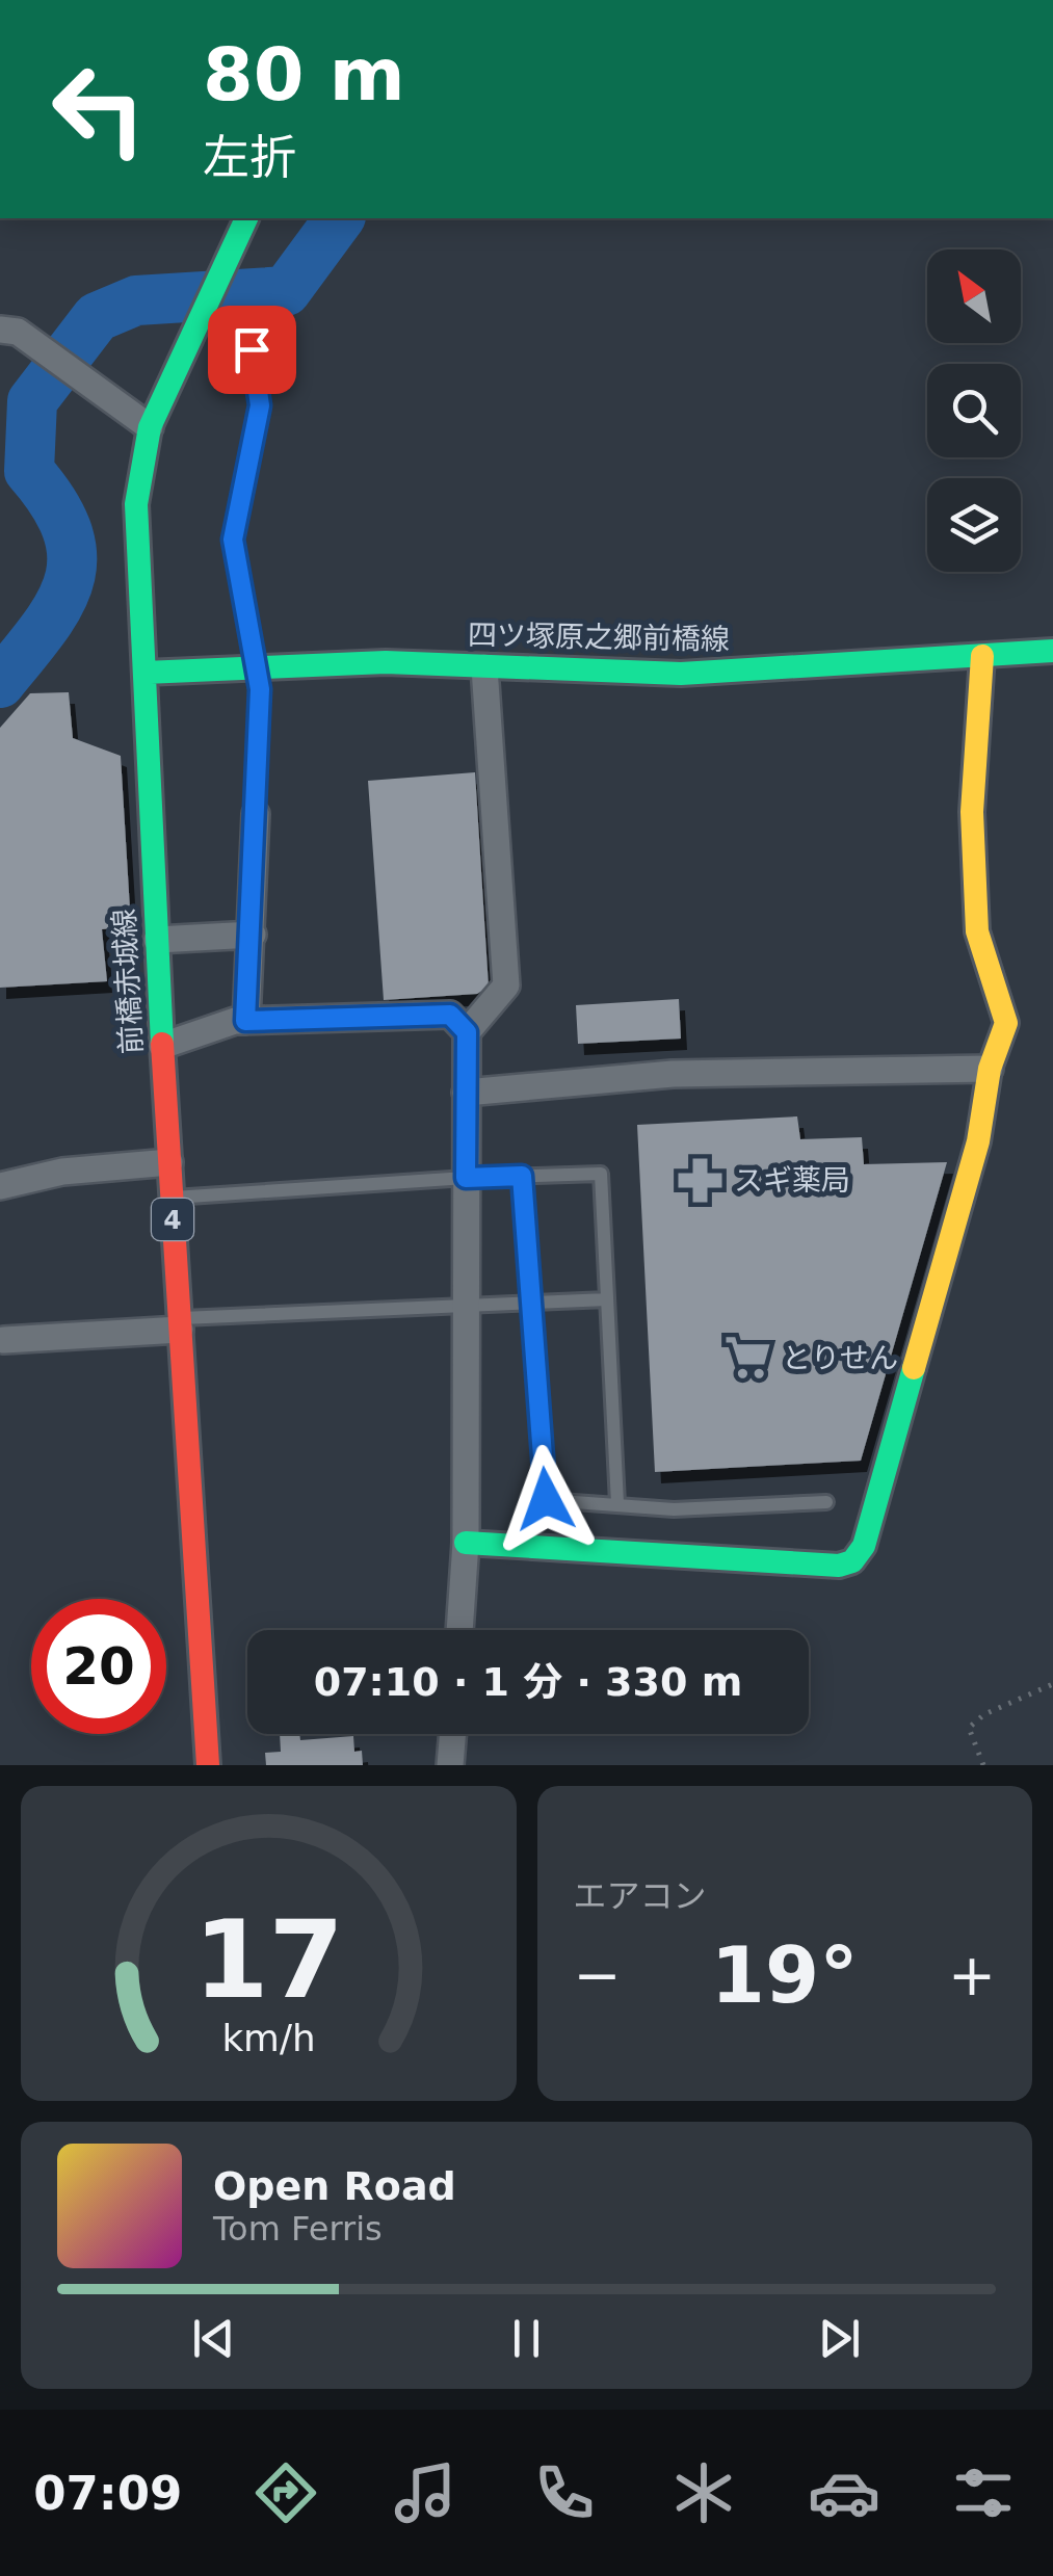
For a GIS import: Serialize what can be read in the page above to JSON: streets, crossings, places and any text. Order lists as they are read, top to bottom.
{
  "streets": {
    "main road": ["四ツ塚原之郷前橋線", "前橋赤城線", "4"]
  },
  "crossings": [
    ["四ツ塚原之郷前橋線", "前橋赤城線"]
  ],
  "places": {
    "pharmacy": ["スギ薬局"],
    "supermarket": ["とりせん"]
  },
  "north": "top left",
  "page": {
    "turn": ["80 m", "左折"],
    "limit": "20",
    "trip": "07:10 · 1 分 · 330 m",
    "tile": "エアコン",
    "heat": ["−", "19°", "+"],
    "song": ["Open Road", "Tom Ferris"],
    "tabs": "07:09",
    "gauge": ["17", "km/h"]
  }
}
